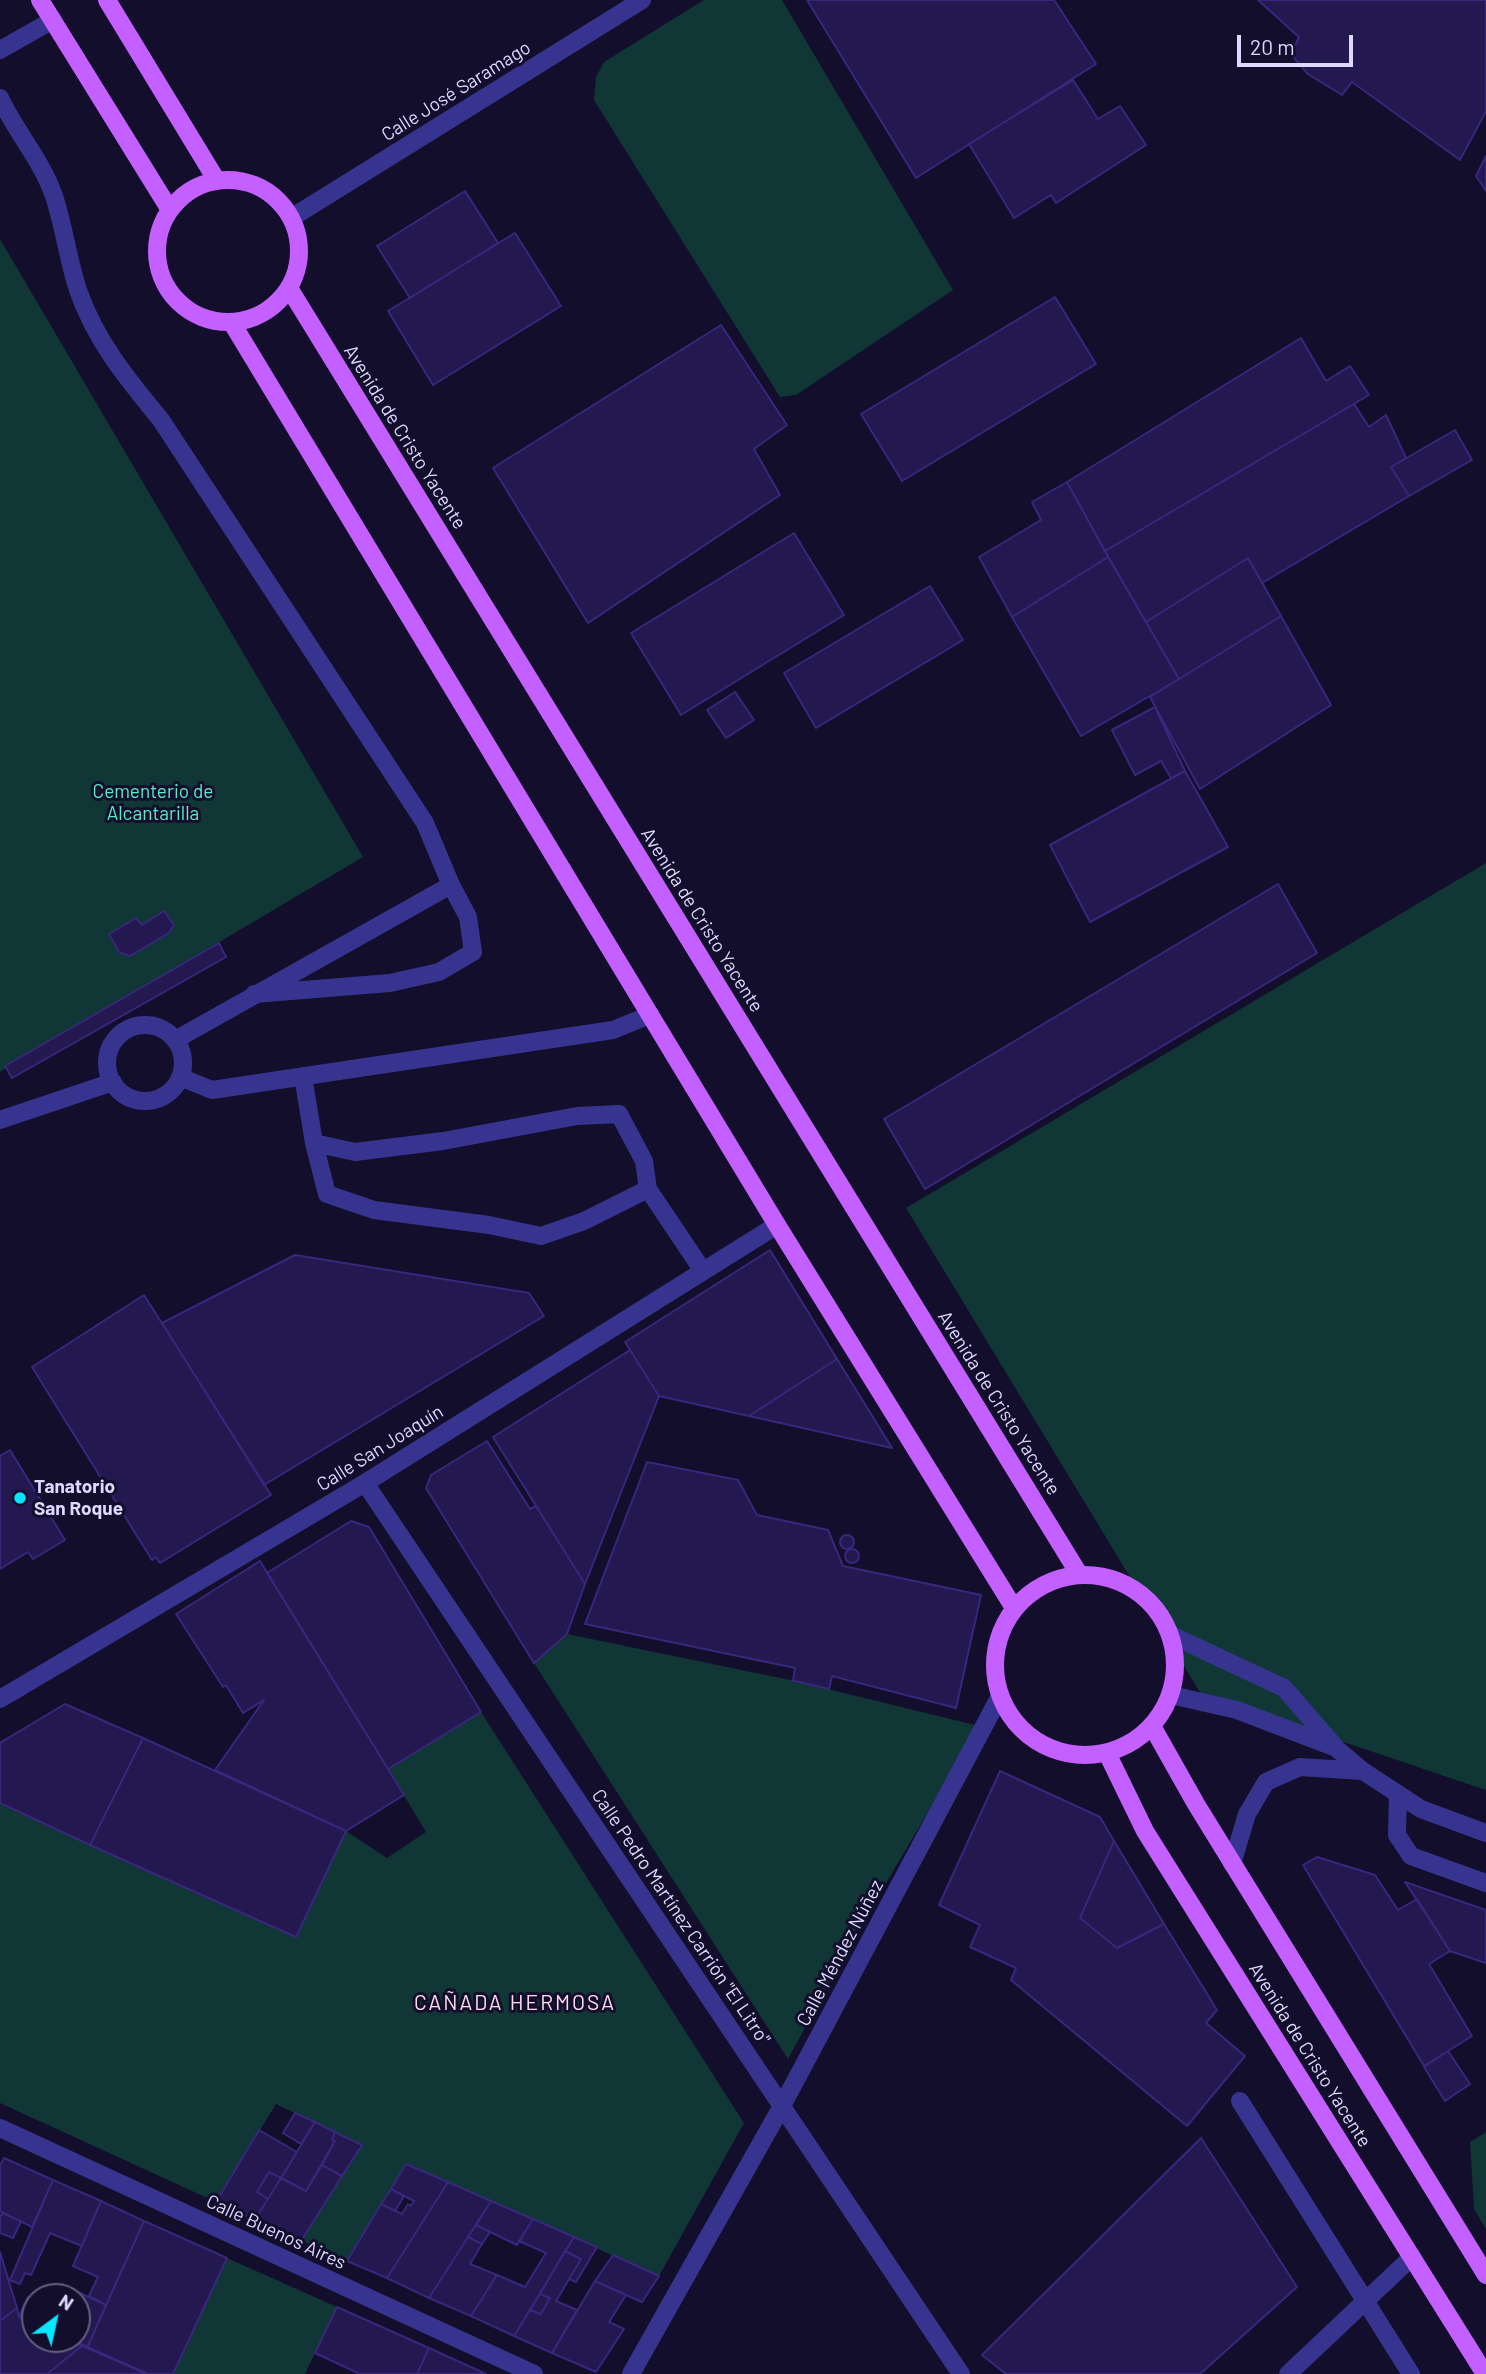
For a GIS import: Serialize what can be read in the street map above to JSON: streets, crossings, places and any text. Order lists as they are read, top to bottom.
{
  "streets": {
    "main road": ["Avenida de Cristo Yacente"],
    "street": [
      "Calle José Saramago",
      "Calle San Joaquín",
      "Calle Pedro Martínez Carrión \"El Litro\"",
      "Calle Méndez Núñez",
      "Calle Buenos Aires"
    ]
  },
  "crossings": [
    ["Calle José Saramago", "Avenida de Cristo Yacente"],
    ["Avenida de Cristo Yacente", "Calle Méndez Núñez"],
    ["Calle San Joaquín", "Calle Pedro Martínez Carrión \"El Litro\""],
    ["Calle Pedro Martínez Carrión \"El Litro\"", "Calle Méndez Núñez"]
  ],
  "districts": ["CAÑADA HERMOSA"],
  "parks": ["Cementerio de Alcantarilla"],
  "places": ["Tanatorio San Roque"],
  "scale_bar": "20 m",
  "north": "top right"
}
